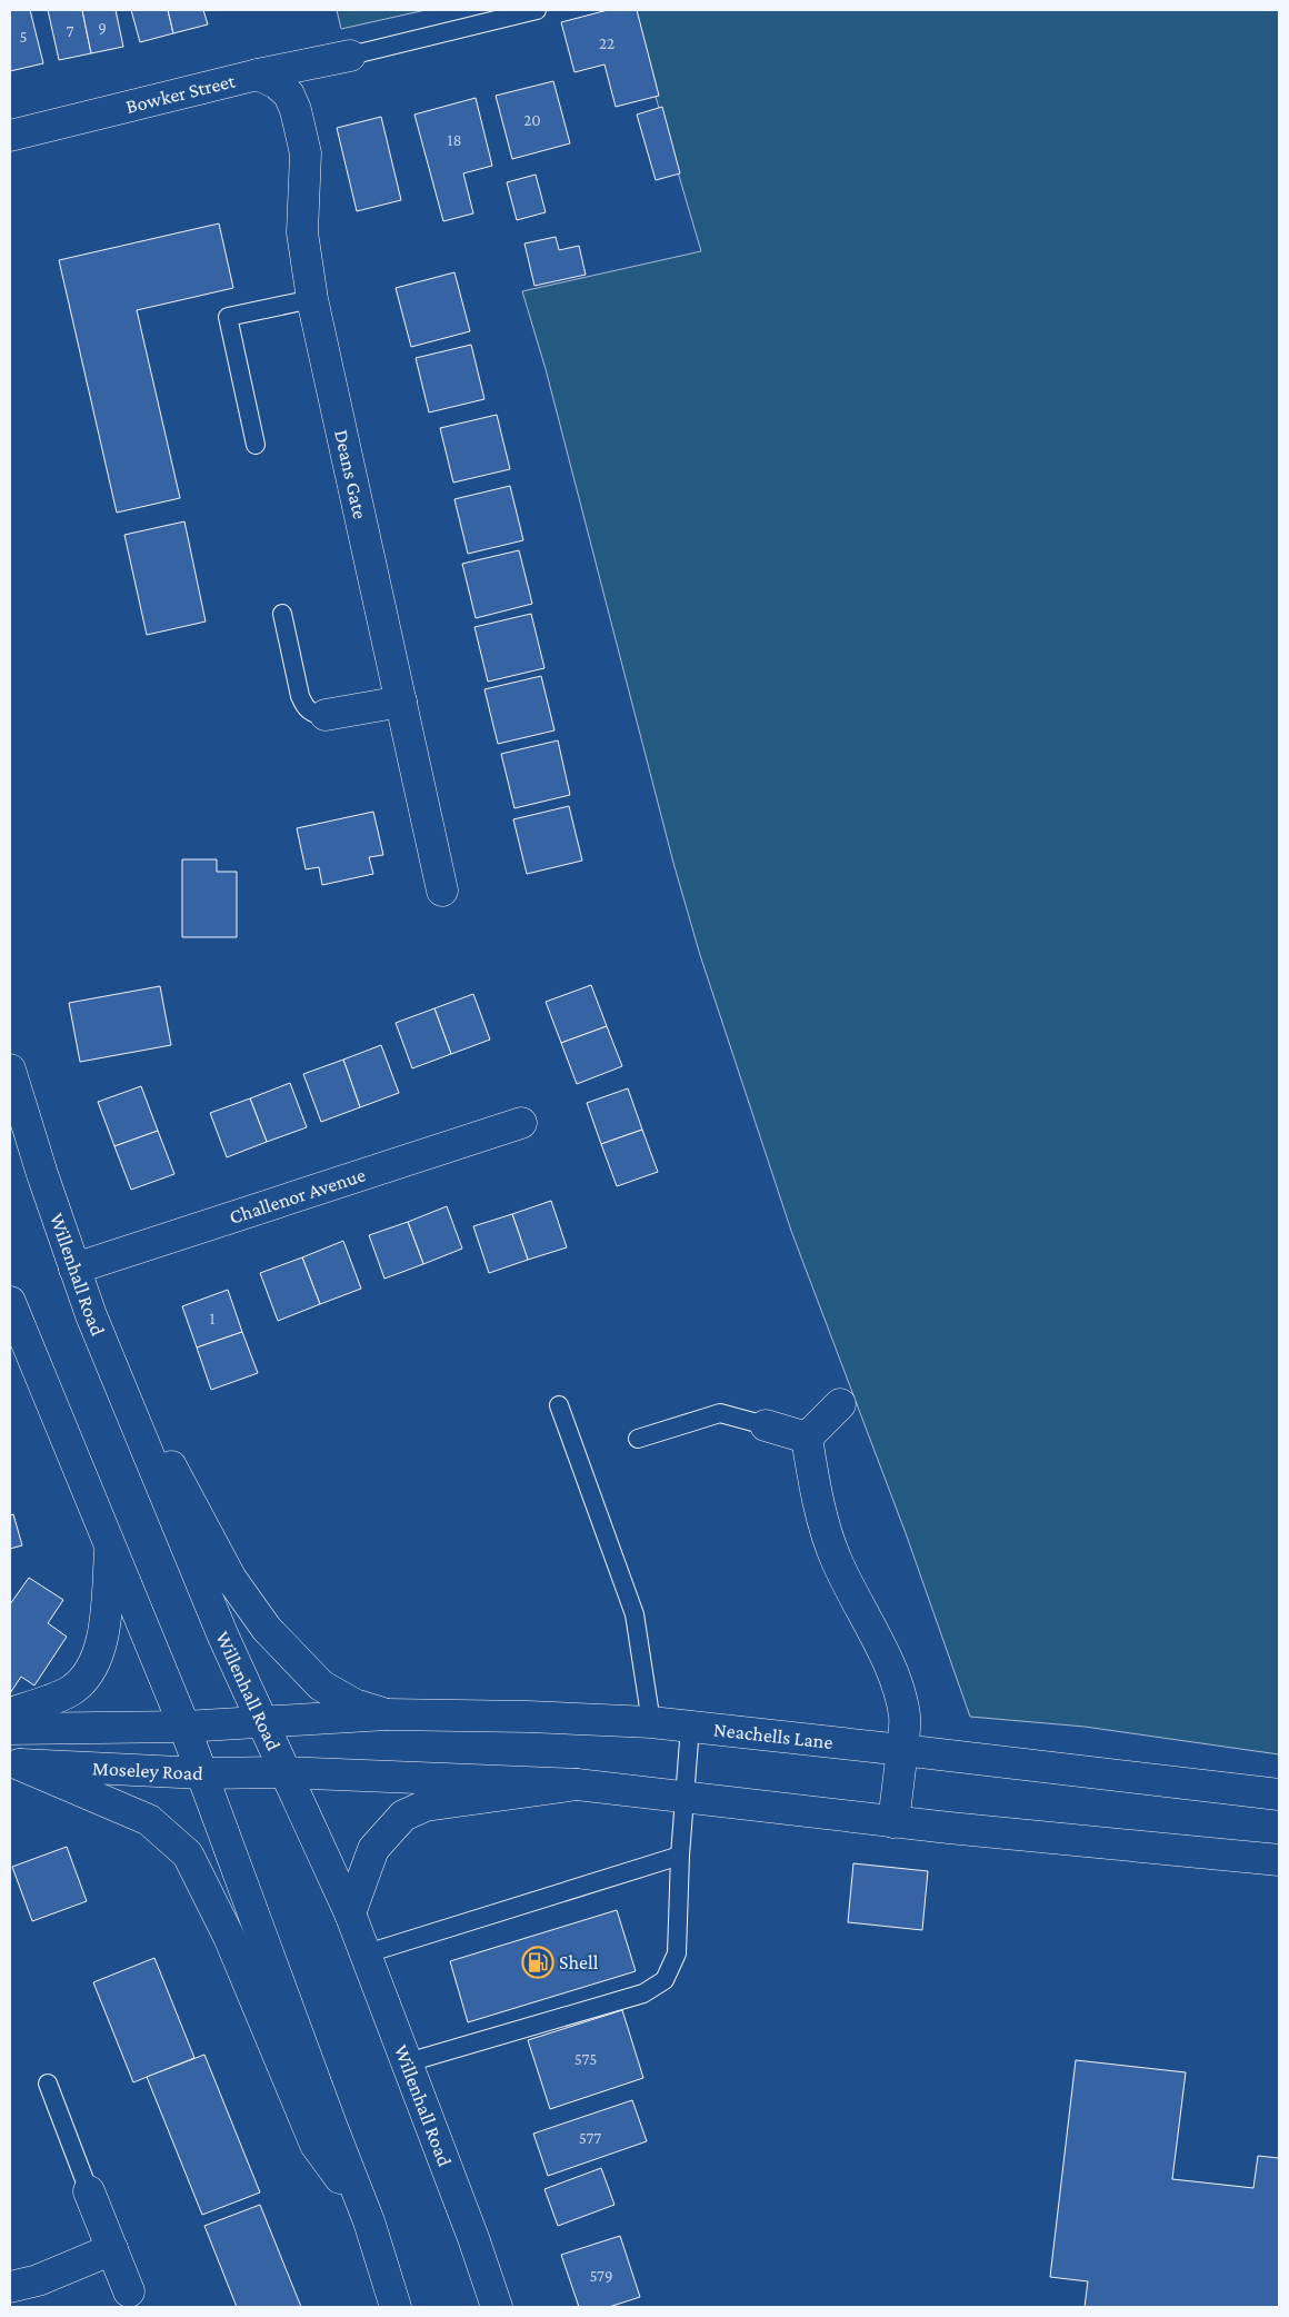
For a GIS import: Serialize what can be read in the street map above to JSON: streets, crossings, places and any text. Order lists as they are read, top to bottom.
{
  "streets": {
    "main road": [
      "Bowker Street",
      "Deans Gate",
      "Challenor Avenue",
      "Willenhall Road",
      "Neachells Lane",
      "Moseley Road"
    ]
  },
  "crossings": [
    ["Bowker Street", "Deans Gate"],
    ["Challenor Avenue", "Willenhall Road"],
    ["Willenhall Road", "Neachells Lane"],
    ["Willenhall Road", "Moseley Road"],
    ["Neachells Lane", "Moseley Road"]
  ],
  "places": {
    "fuel station": ["Shell"]
  },
  "house_numbers": [
    "9",
    "7",
    "5",
    "22",
    "20",
    "18",
    "1",
    "575",
    "577",
    "579"
  ]
}
